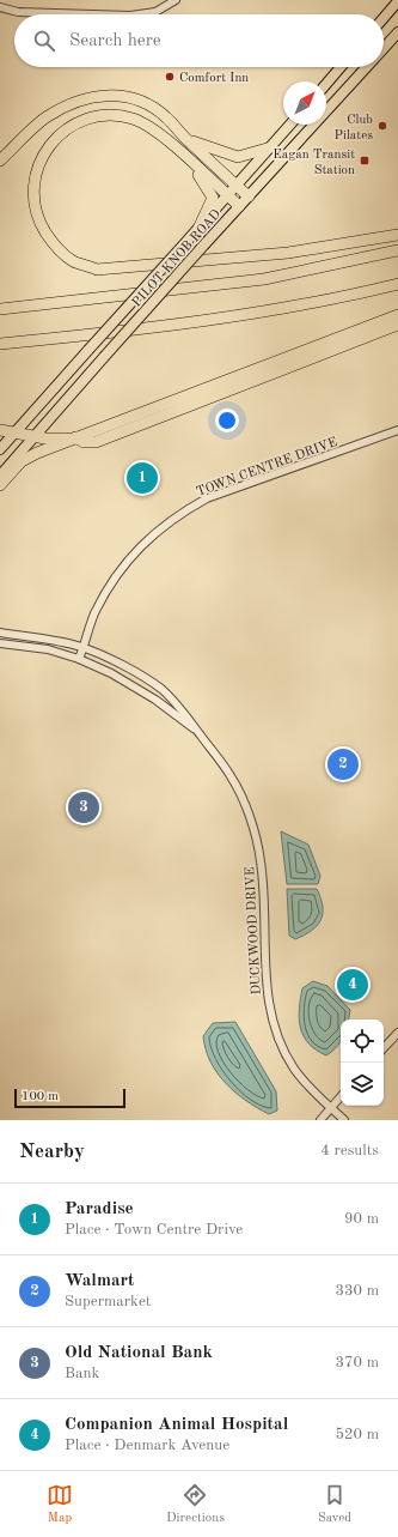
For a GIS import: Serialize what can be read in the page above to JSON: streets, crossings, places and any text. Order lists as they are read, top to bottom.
{
  "streets": {
    "main road": ["PILOT KNOB ROAD"],
    "street": ["TOWN CENTRE DRIVE", "DUCKWOOD DRIVE"]
  },
  "crossings": [
    ["TOWN CENTRE DRIVE", "DUCKWOOD DRIVE"]
  ],
  "places": {
    "other": ["Comfort Inn", "Club Pilates"],
    "transit": ["Eagan Transit Station"]
  },
  "scale_bar": "100 m",
  "north": "top right",
  "page": {
    "search": "Search here",
    "pins": [
      "1",
      "2",
      "3",
      "4"
    ],
    "scale": "100 m",
    "heading": ["Nearby", "4 results"],
    "list": [
      {
        "mark": "1",
        "name": "Paradise",
        "note": "Place · Town Centre Drive",
        "value": "90 m"
      },
      {
        "mark": "2",
        "name": "Walmart",
        "note": "Supermarket",
        "value": "330 m"
      },
      {
        "mark": "3",
        "name": "Old National Bank",
        "note": "Bank",
        "value": "370 m"
      },
      {
        "mark": "4",
        "name": "Companion Animal Hospital",
        "note": "Place · Denmark Avenue",
        "value": "520 m"
      }
    ],
    "nav": ["Map", "Directions", "Saved"]
  }
}
